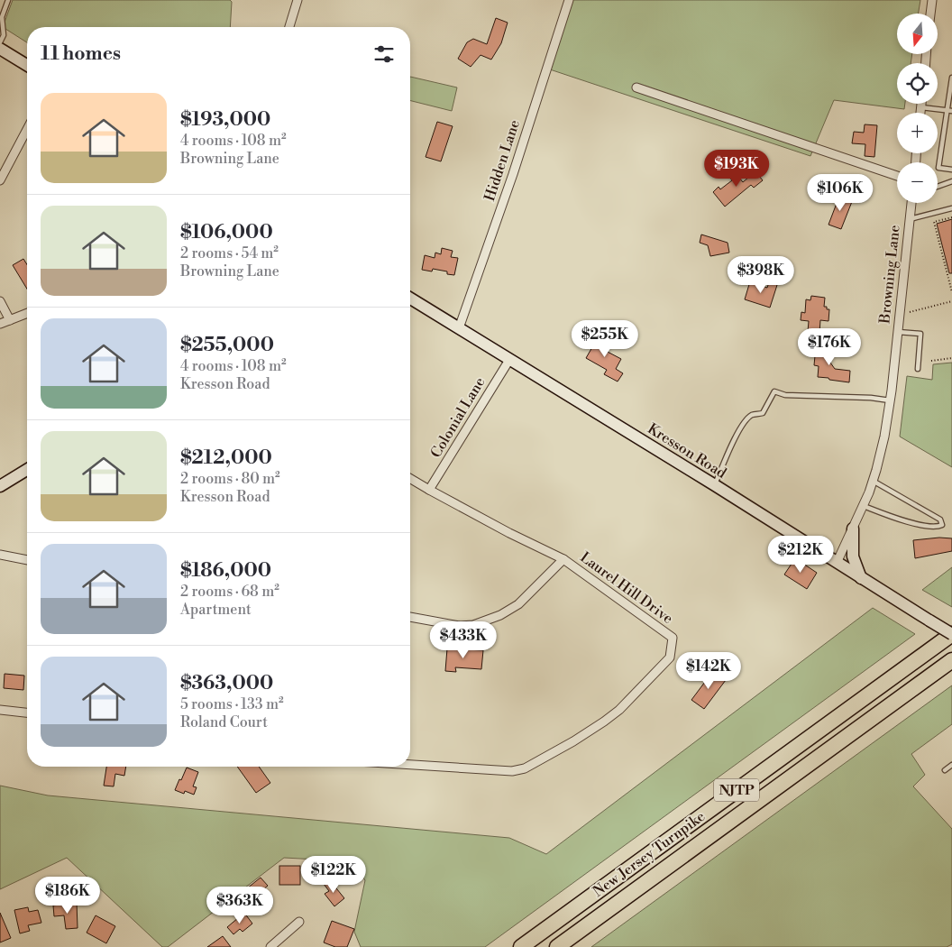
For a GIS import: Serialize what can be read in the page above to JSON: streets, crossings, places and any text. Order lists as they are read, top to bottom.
{
  "streets": {
    "highway": ["NJTP", "New Jersey Turnpike"],
    "street": [
      "Hidden Lane",
      "Browning Lane",
      "Colonial Lane",
      "Kresson Road",
      "Laurel Hill Drive"
    ]
  },
  "crossings": [
    ["Hidden Lane", "Kresson Road"],
    ["Browning Lane", "Kresson Road"],
    ["Colonial Lane", "Kresson Road"],
    ["Colonial Lane", "Laurel Hill Drive"],
    ["Kresson Road", "New Jersey Turnpike"]
  ],
  "north": "bottom",
  "page": {
    "map_buttons": ["+", "−"],
    "heading": "11 homes",
    "list": [
      {
        "name": "$193,000",
        "note": "4 rooms · 108 m² · Browning Lane"
      },
      {
        "name": "$106,000",
        "note": "2 rooms · 54 m² · Browning Lane"
      },
      {
        "name": "$255,000",
        "note": "4 rooms · 108 m² · Kresson Road"
      },
      {
        "name": "$212,000",
        "note": "2 rooms · 80 m² · Kresson Road"
      },
      {
        "name": "$186,000",
        "note": "2 rooms · 68 m² · Apartment"
      },
      {
        "name": "$363,000",
        "note": "5 rooms · 133 m² · Roland Court"
      }
    ],
    "price": [
      "$193K",
      "$106K",
      "$398K",
      "$255K",
      "$176K",
      "$212K",
      "$433K",
      "$142K",
      "$122K",
      "$186K",
      "$363K"
    ]
  }
}
